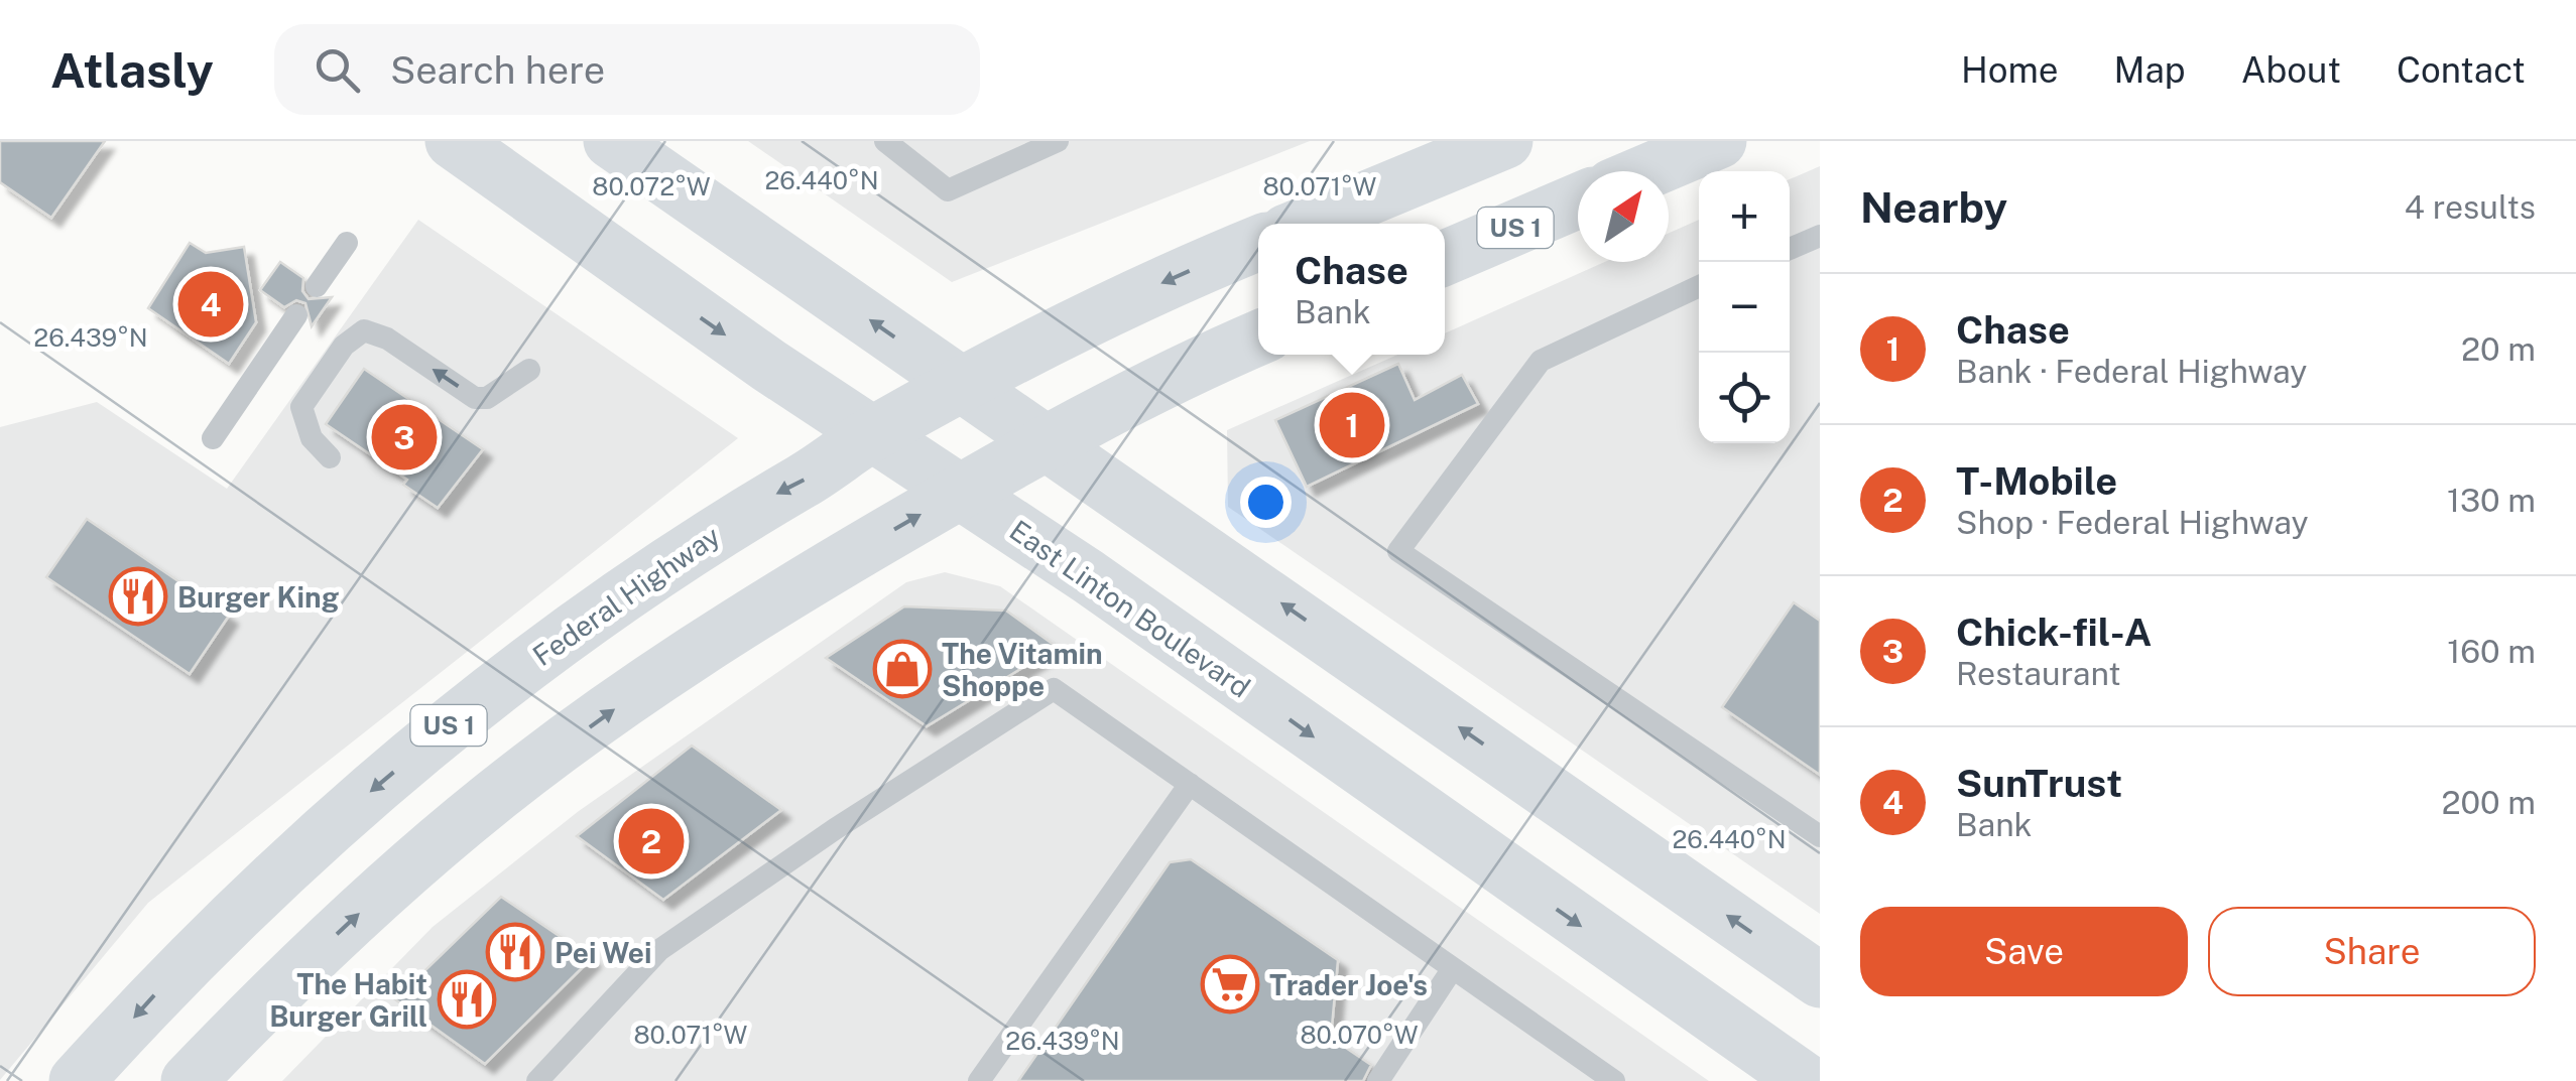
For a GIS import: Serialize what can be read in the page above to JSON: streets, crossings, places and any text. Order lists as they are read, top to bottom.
{
  "streets": {
    "main road": ["US 1", "Federal Highway", "East Linton Boulevard"]
  },
  "crossings": [
    ["Federal Highway", "East Linton Boulevard"]
  ],
  "places": {
    "restaurant": ["Burger King", "Pei Wei", "The Habit Burger Grill"],
    "shop": ["The Vitamin Shoppe"],
    "supermarket": ["Trader Joe's"]
  },
  "north": "top right",
  "page": {
    "header": "Atlasly",
    "search": "Search here",
    "nav": [
      "Home",
      "Map",
      "About",
      "Contact"
    ],
    "heading": ["Nearby", "4 results"],
    "map_buttons": ["+", "−"],
    "popup": ["Chase", "Bank"],
    "pins": [
      "4",
      "1",
      "3",
      "2"
    ],
    "list": [
      {
        "mark": "1",
        "name": "Chase",
        "note": "Bank · Federal Highway",
        "value": "20 m"
      },
      {
        "mark": "2",
        "name": "T-Mobile",
        "note": "Shop · Federal Highway",
        "value": "130 m"
      },
      {
        "mark": "3",
        "name": "Chick-fil-A",
        "note": "Restaurant",
        "value": "160 m"
      },
      {
        "mark": "4",
        "name": "SunTrust",
        "note": "Bank",
        "value": "200 m"
      }
    ],
    "buttons": ["Save", "Share"]
  },
  "coordinates": [
    "26.440°N",
    "80.072°W",
    "80.071°W",
    "26.439°N",
    "80.070°W"
  ]
}
